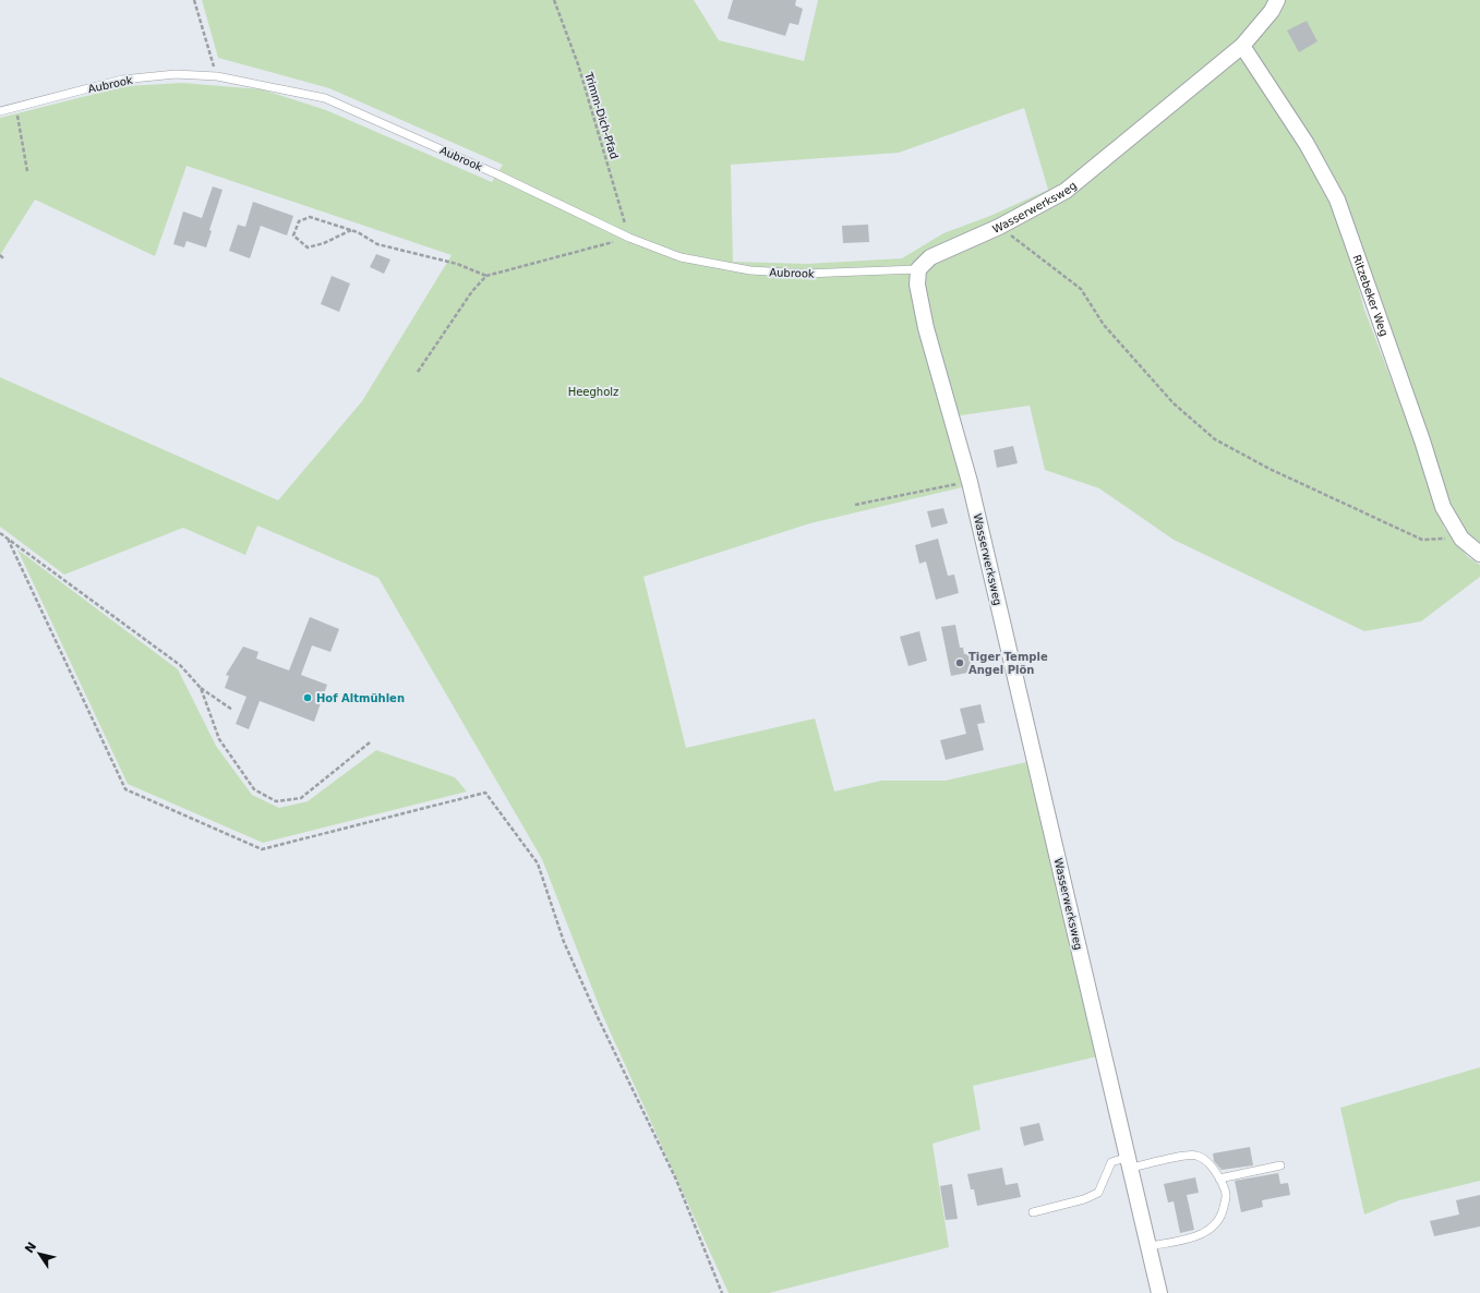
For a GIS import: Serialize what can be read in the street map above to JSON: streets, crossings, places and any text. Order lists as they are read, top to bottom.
{
  "streets": {
    "street": ["Wasserwerksweg", "Ritzebeker Weg"],
    "lane": ["Aubrook"],
    "path": ["Trimm-Dich-Pfad"]
  },
  "crossings": [
    ["Aubrook", "Trimm-Dich-Pfad"],
    ["Aubrook", "Wasserwerksweg"],
    ["Wasserwerksweg", "Ritzebeker Weg"]
  ],
  "parks": ["Heegholz"],
  "places": ["Tiger Temple Angel Plön", "Hof Altmühlen"],
  "north": "top left"
}
